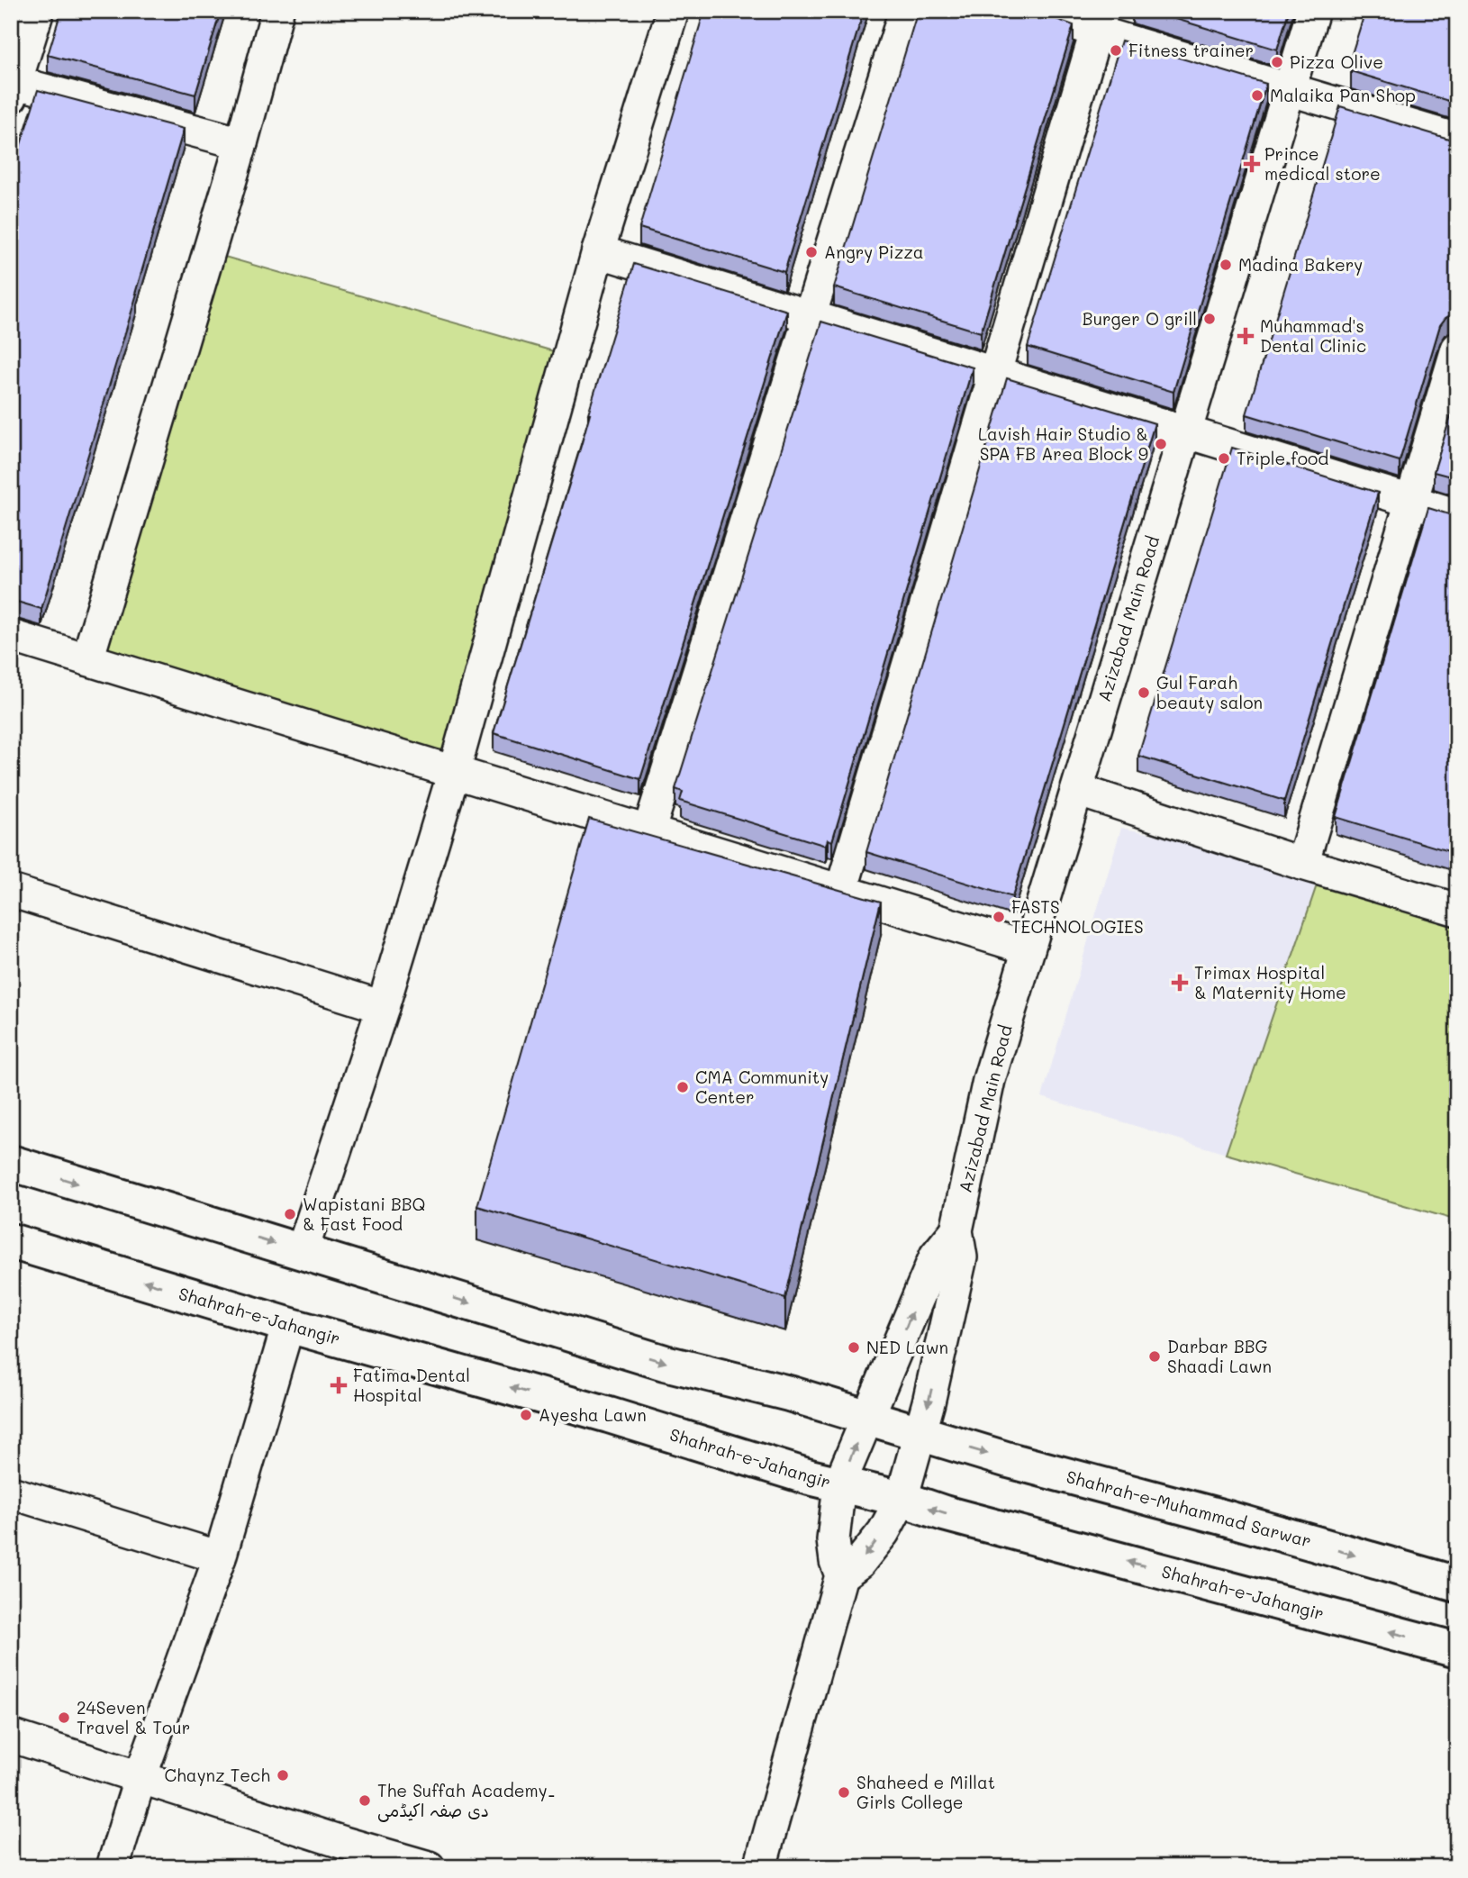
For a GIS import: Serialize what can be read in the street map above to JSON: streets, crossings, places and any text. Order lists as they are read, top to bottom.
{
  "streets": {
    "main road": ["Shahrah-e-Jahangir", "Shahrah-e-Muhammad Sarwar"],
    "street": ["Azizabad Main Road"]
  },
  "crossings": [
    ["Azizabad Main Road", "Shahrah-e-Jahangir"],
    ["Azizabad Main Road", "Shahrah-e-Muhammad Sarwar"]
  ],
  "one_way": ["Shahrah-e-Muhammad Sarwar"],
  "places": {
    "other": [
      "Fitness trainer",
      "Pizza Olive",
      "Malaika Pan Shop",
      "Angry Pizza",
      "Madina Bakery",
      "Burger O grill",
      "Lavish Hair Studio & SPA FB Area Block 9",
      "Triple food",
      "Gul Farah beauty salon",
      "FASTS TECHNOLOGIES",
      "CMA Community Center",
      "Wapistani BBQ & Fast Food",
      "NED Lawn",
      "Darbar BBG Shaadi Lawn",
      "Ayesha Lawn",
      "24Seven Travel & Tour",
      "Chaynz Tech",
      "Shaheed e Millat Girls College",
      "The Suffah Academy۔ دی صفہ اکیڈمی"
    ],
    "health": [
      "Prince medical store",
      "Muhammad's Dental Clinic",
      "Trimax Hospital & Maternity Home",
      "Fatima Dental Hospital"
    ]
  }
}
